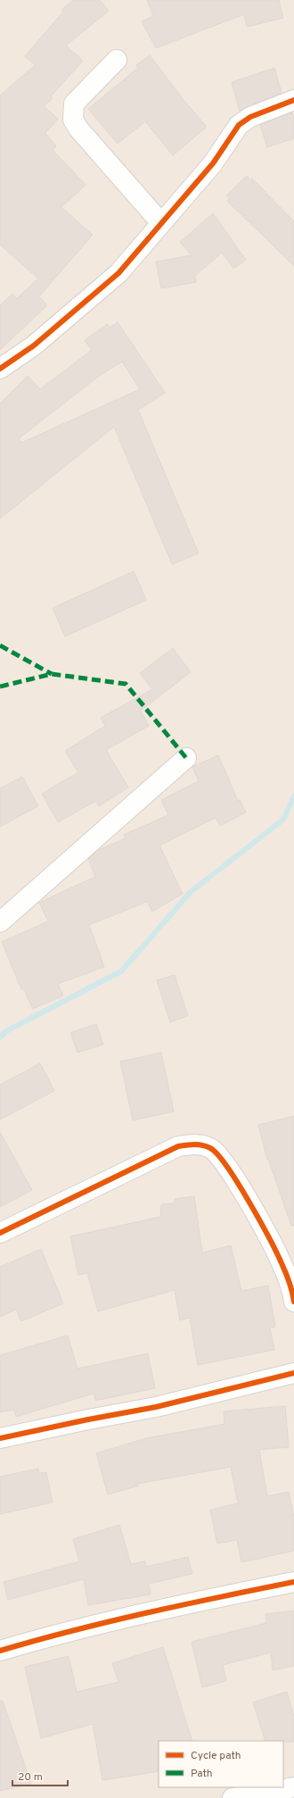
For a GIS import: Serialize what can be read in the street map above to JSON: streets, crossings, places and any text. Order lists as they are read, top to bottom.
{
  "legend": ["Cycle path", "Path"],
  "scale_bar": "20 m"
}
